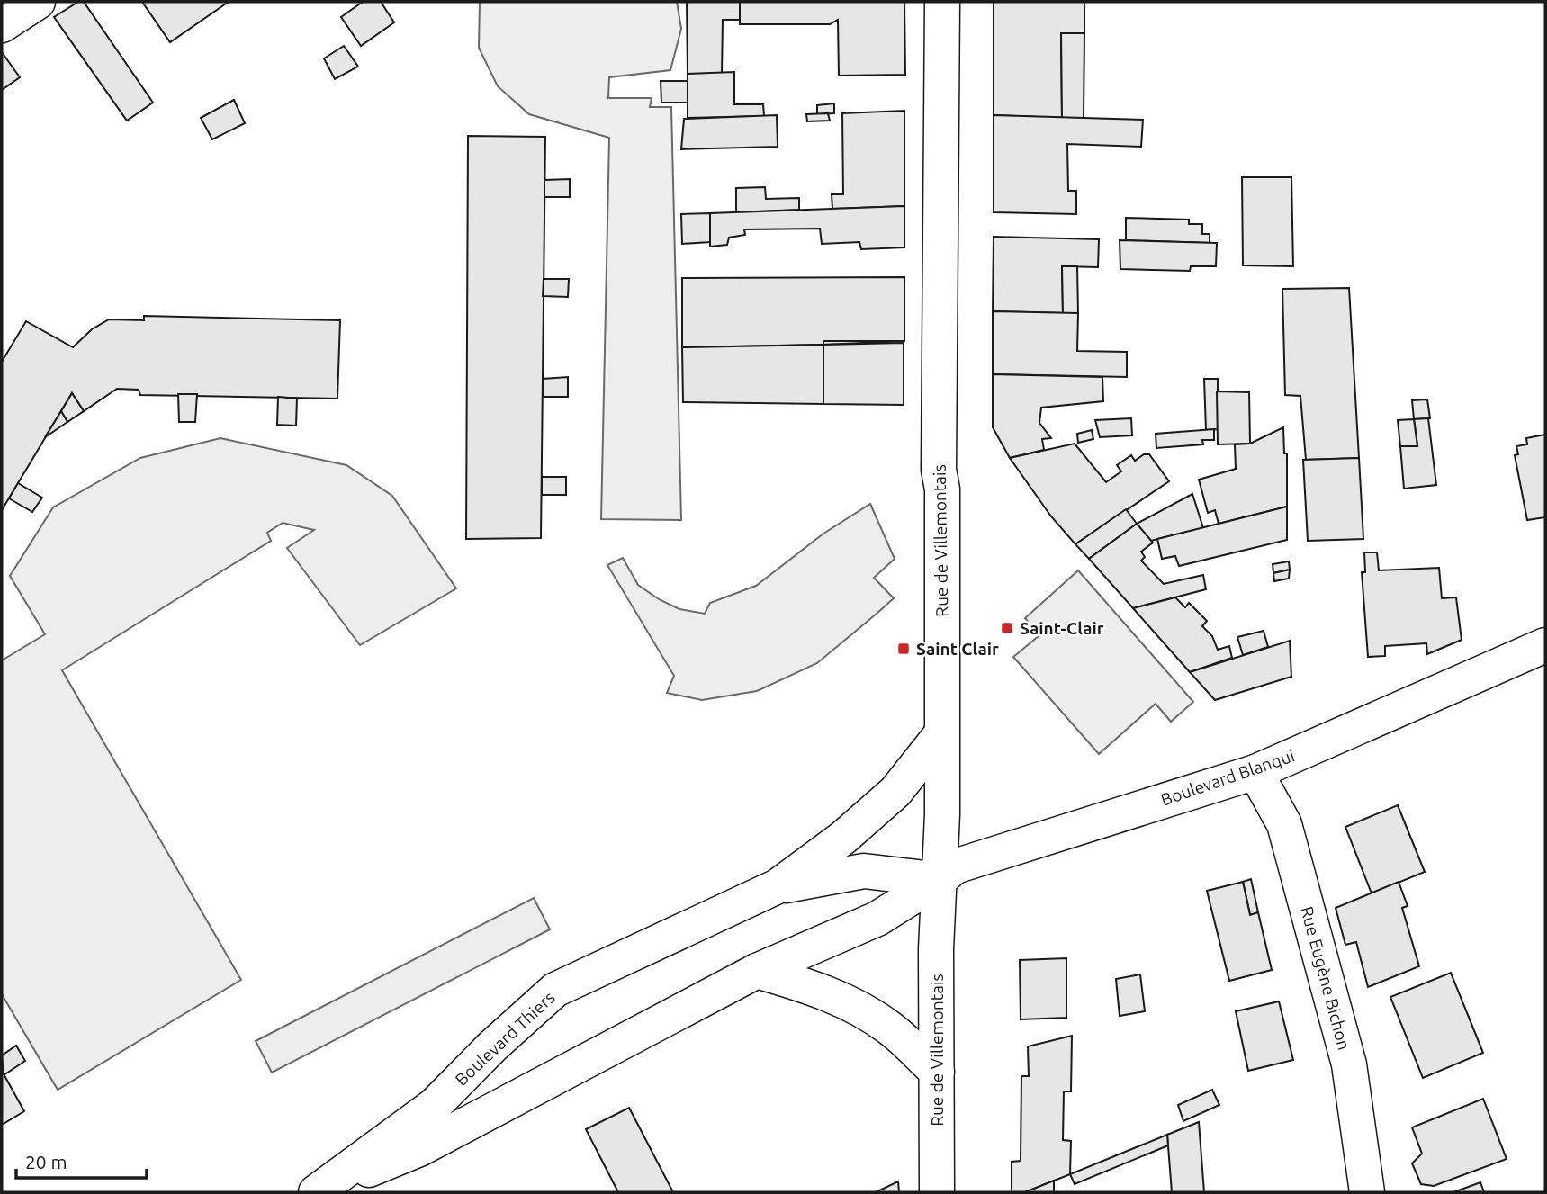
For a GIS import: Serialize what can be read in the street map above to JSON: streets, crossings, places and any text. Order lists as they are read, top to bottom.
{
  "streets": {
    "main road": [
      "Rue de Villemontais",
      "Boulevard Blanqui",
      "Rue Eugène Bichon",
      "Boulevard Thiers"
    ]
  },
  "crossings": [
    ["Rue de Villemontais", "Boulevard Blanqui"],
    ["Rue de Villemontais", "Boulevard Thiers"],
    ["Boulevard Blanqui", "Rue Eugène Bichon"],
    ["Boulevard Blanqui", "Boulevard Thiers"]
  ],
  "places": {
    "transit": ["Saint-Clair", "Saint Clair"]
  },
  "scale_bar": "20 m"
}
